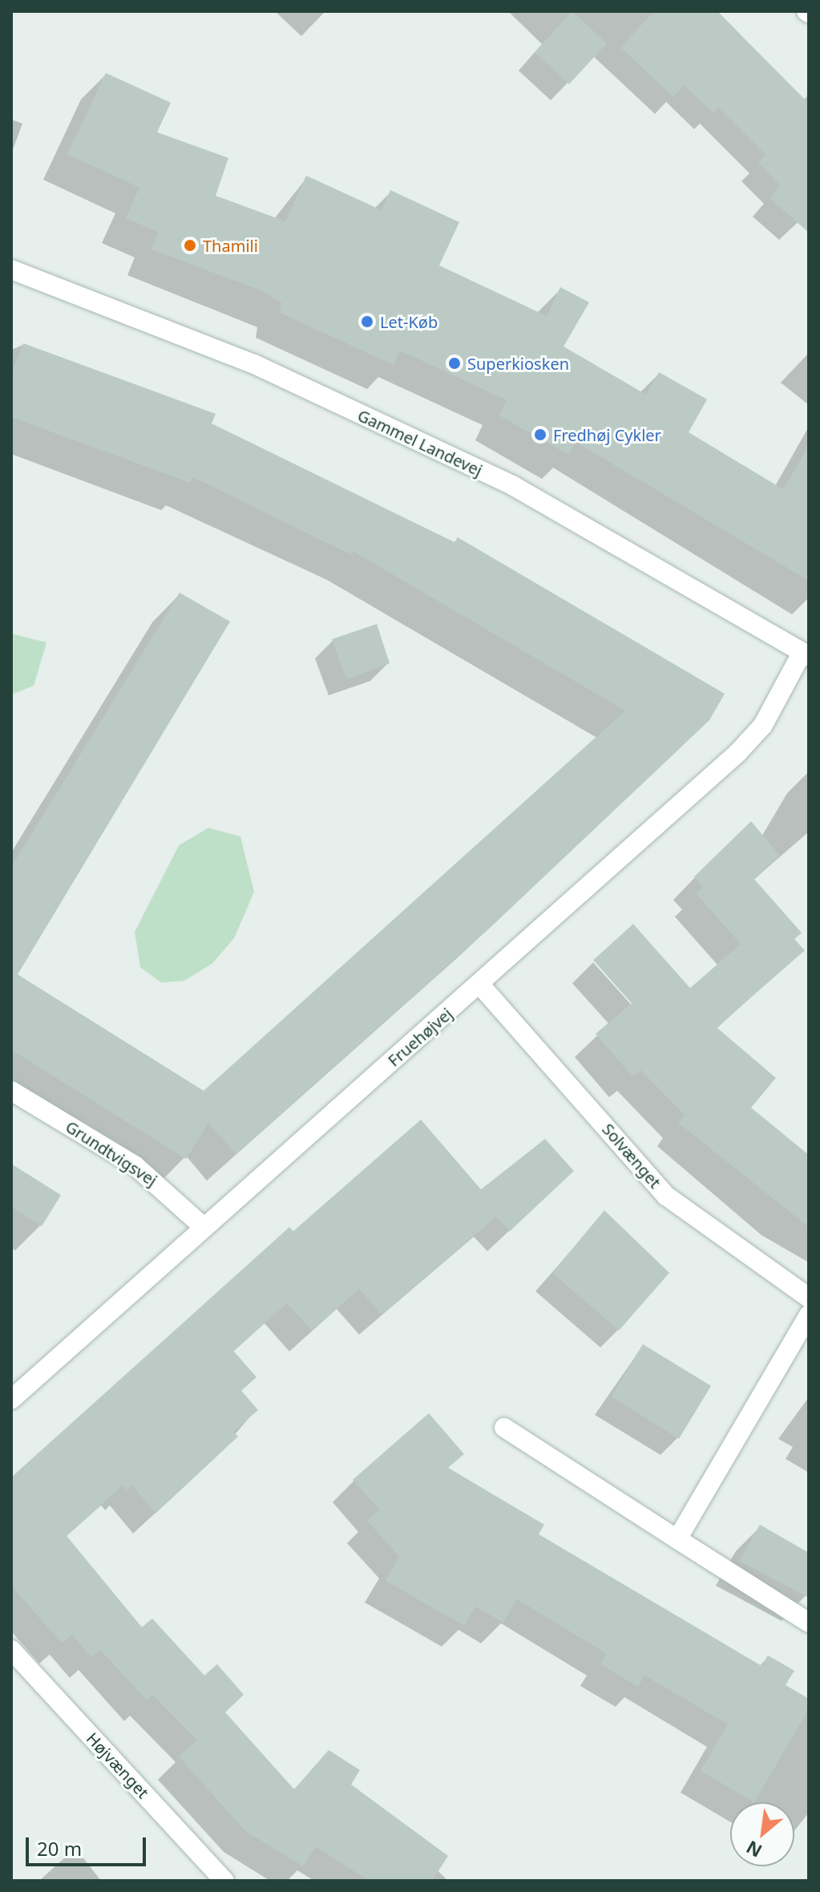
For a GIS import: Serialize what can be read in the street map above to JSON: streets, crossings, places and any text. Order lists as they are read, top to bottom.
{
  "streets": {
    "street": [
      "Gammel Landevej",
      "Fruehøjvej",
      "Grundtvigsvej",
      "Solvænget",
      "Højvænget"
    ]
  },
  "crossings": [
    ["Gammel Landevej", "Fruehøjvej"],
    ["Fruehøjvej", "Grundtvigsvej"],
    ["Fruehøjvej", "Solvænget"]
  ],
  "places": [
    "Thamili",
    "Let-Køb",
    "Superkiosken",
    "Fredhøj Cykler"
  ],
  "scale_bar": "20 m",
  "north": "bottom left"
}
